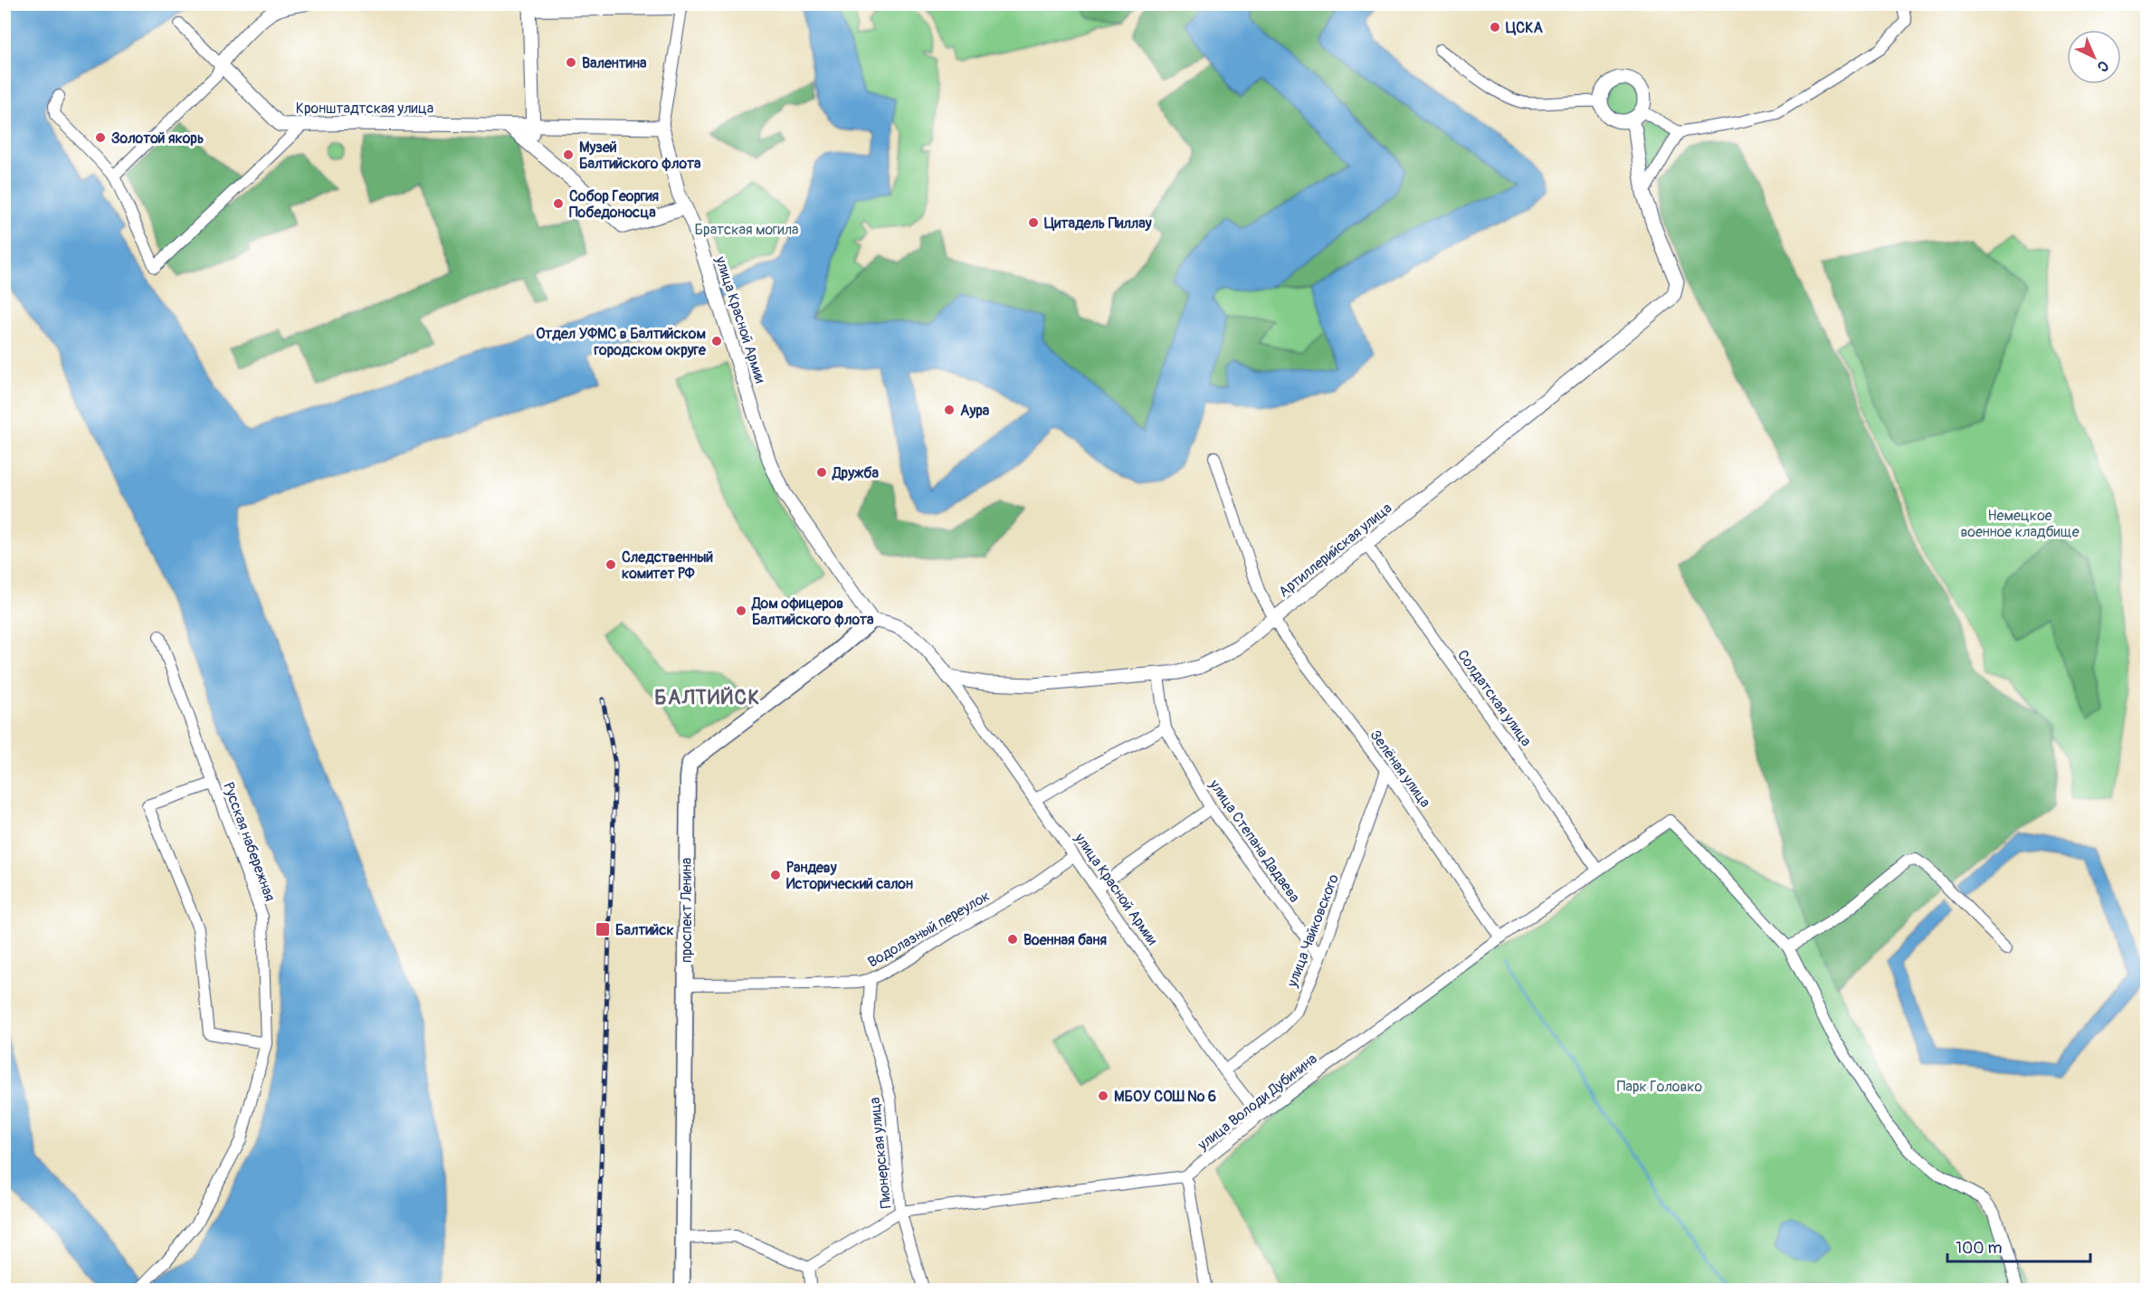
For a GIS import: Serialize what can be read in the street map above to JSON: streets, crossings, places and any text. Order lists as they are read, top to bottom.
{
  "streets": {
    "main road": ["проспект Ленина"],
    "street": [
      "Кронштадтская улица",
      "улица Красной Армии",
      "Артиллерийская улица",
      "Солдатская улица",
      "Зелёная улица",
      "улица Степана Дадаева",
      "Русская набережная",
      "Водолазный переулок",
      "улица Чайковского",
      "улица Володи Дубинина",
      "Пионерская улица"
    ]
  },
  "crossings": [
    ["Кронштадтская улица", "улица Красной Армии"],
    ["улица Красной Армии", "Артиллерийская улица"],
    ["улица Красной Армии", "проспект Ленина"],
    ["улица Красной Армии", "Водолазный переулок"],
    ["улица Красной Армии", "улица Чайковского"],
    ["улица Красной Армии", "улица Володи Дубинина"],
    ["Артиллерийская улица", "Солдатская улица"],
    ["Артиллерийская улица", "Зелёная улица"],
    ["Артиллерийская улица", "улица Степана Дадаева"],
    ["Солдатская улица", "улица Володи Дубинина"],
    ["Зелёная улица", "улица Чайковского"],
    ["Зелёная улица", "улица Володи Дубинина"],
    ["улица Степана Дадаева", "улица Чайковского"],
    ["проспект Ленина", "Водолазный переулок"],
    ["Водолазный переулок", "Пионерская улица"]
  ],
  "districts": ["БАЛТИЙСК"],
  "parks": ["Братская могила", "Немецкое военное кладбище", "Парк Головко"],
  "places": {
    "other": [
      "ЦСКА",
      "Валентина",
      "Золотой якорь",
      "Музей Балтийского флота",
      "Собор Георгия Победоносца",
      "Цитадель Пиллау",
      "Отдел УФМС в Балтийском городском округе",
      "Аура",
      "Дружба",
      "Следственный комитет РФ",
      "Дом офицеров Балтийского флота",
      "Рандеву Исторический салон",
      "Военная баня",
      "МБОУ СОШ № 6"
    ],
    "transit": ["Балтийск"]
  },
  "scale_bar": "100 m",
  "north": "bottom right"
}
